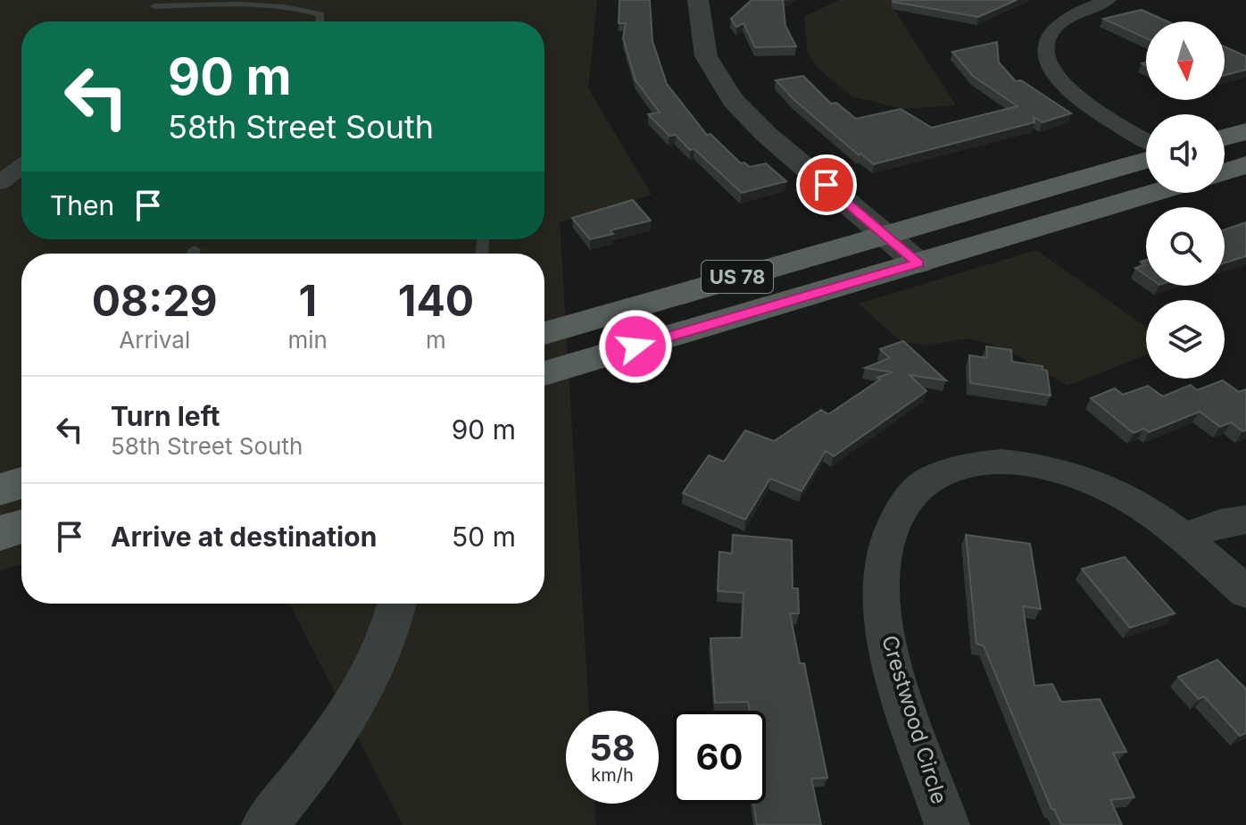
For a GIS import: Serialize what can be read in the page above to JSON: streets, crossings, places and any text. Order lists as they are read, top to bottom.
{
  "streets": {
    "main road": ["US 78"],
    "street": ["Crestwood Circle"]
  },
  "north": "bottom",
  "page": {
    "turn": ["90 m", "58th Street South"],
    "then": "Then",
    "eta": [
      "08:29",
      "Arrival",
      "1",
      "min",
      "140",
      "m"
    ],
    "list": [
      {
        "name": "Turn left",
        "note": "58th Street South",
        "value": "90 m"
      },
      {
        "name": "Arrive at destination",
        "value": "50 m"
      }
    ],
    "speed": "58 km/h",
    "limit": "60"
  }
}
